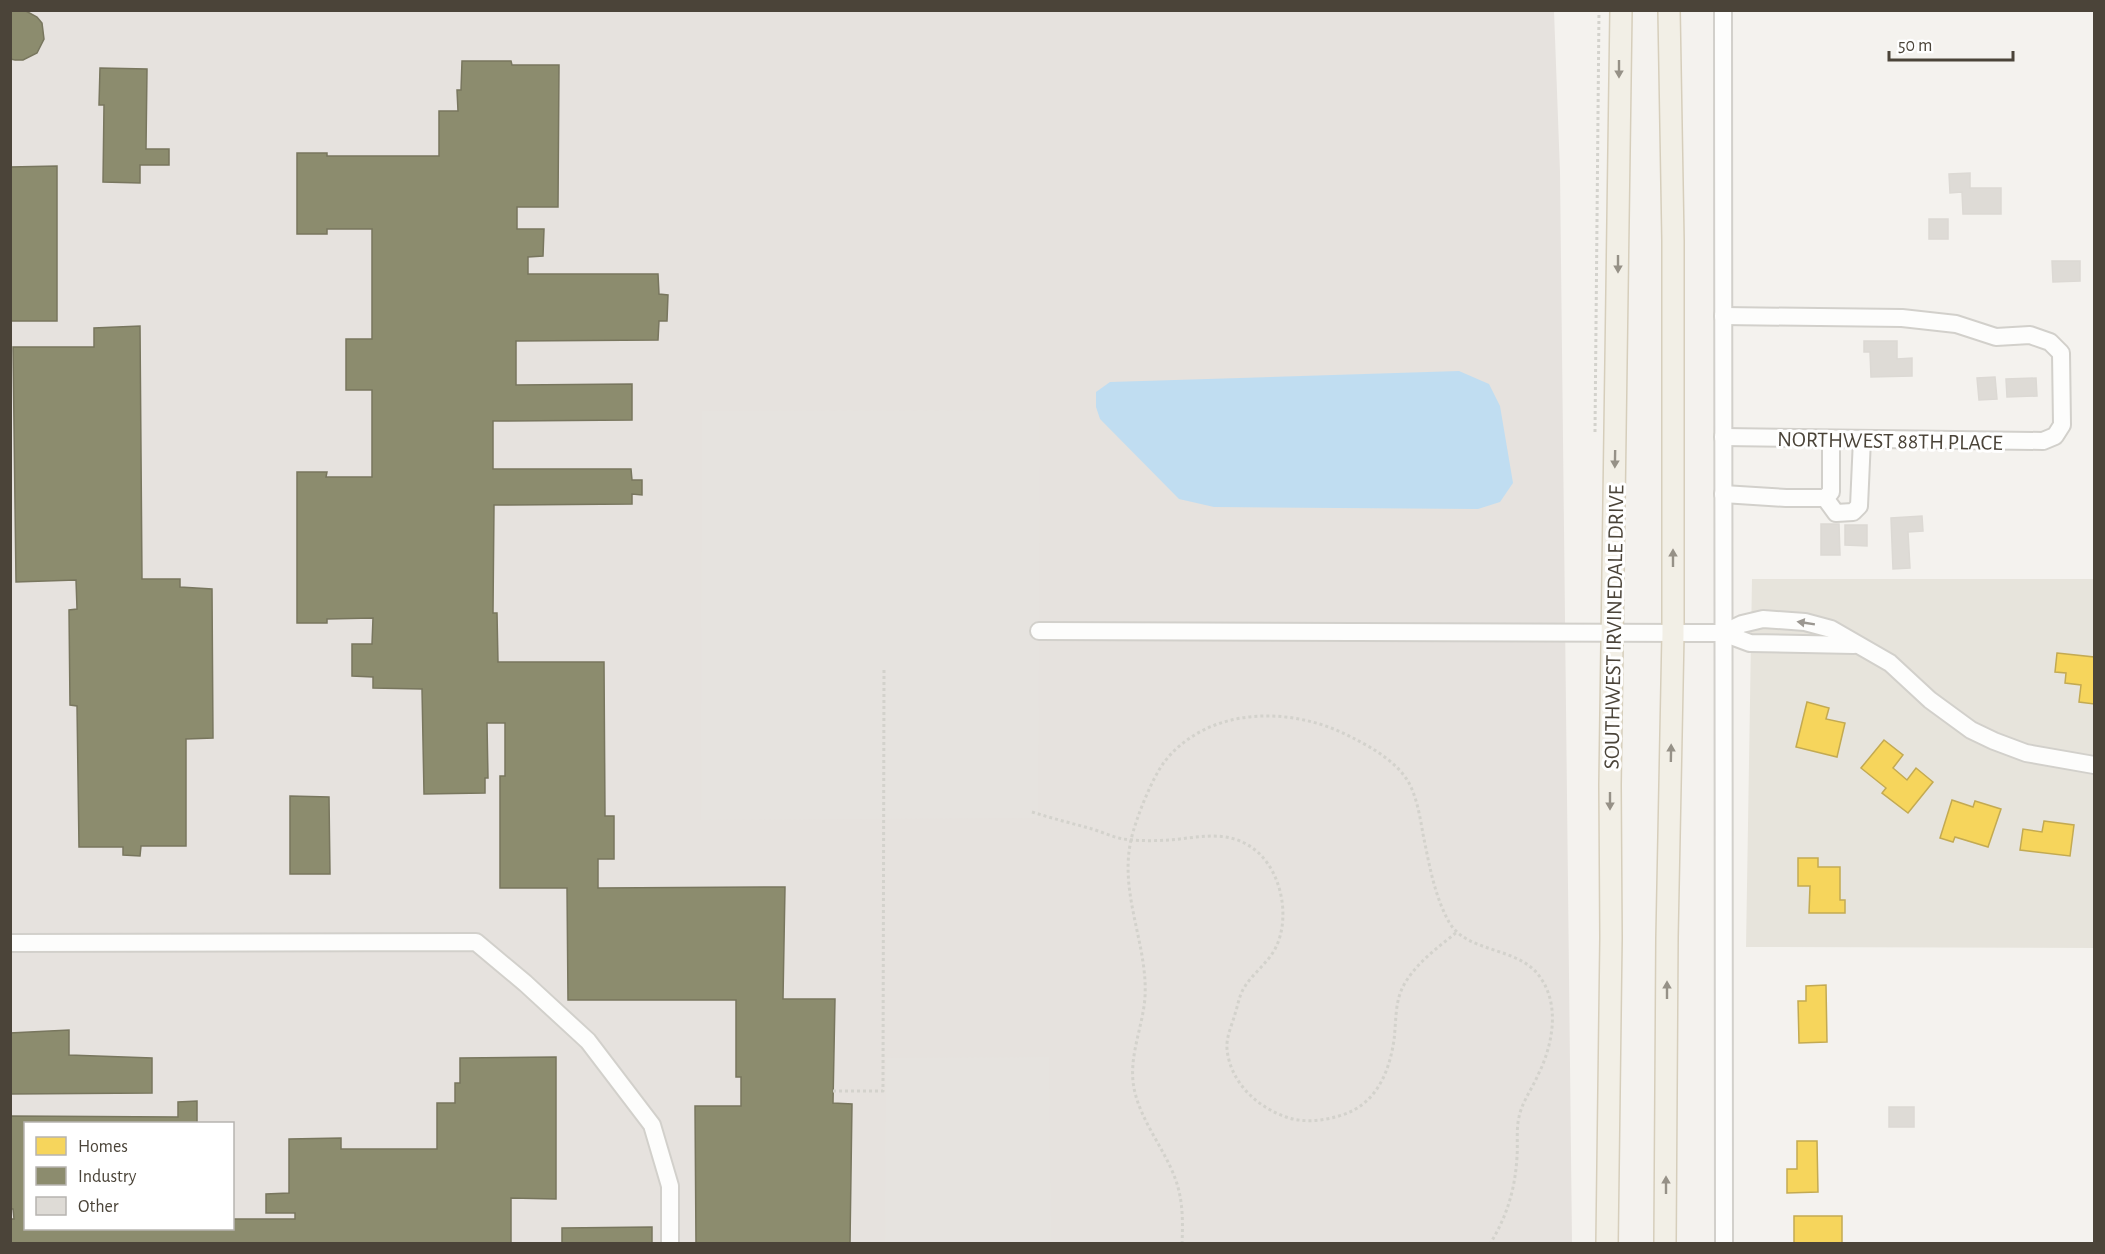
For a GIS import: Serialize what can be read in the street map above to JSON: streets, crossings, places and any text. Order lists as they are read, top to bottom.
{
  "streets": {
    "main road": ["SOUTHWEST IRVINEDALE DRIVE"],
    "street": ["NORTHWEST 88TH PLACE"]
  },
  "legend": ["Homes", "Industry", "Other"],
  "scale_bar": "50 m"
}
